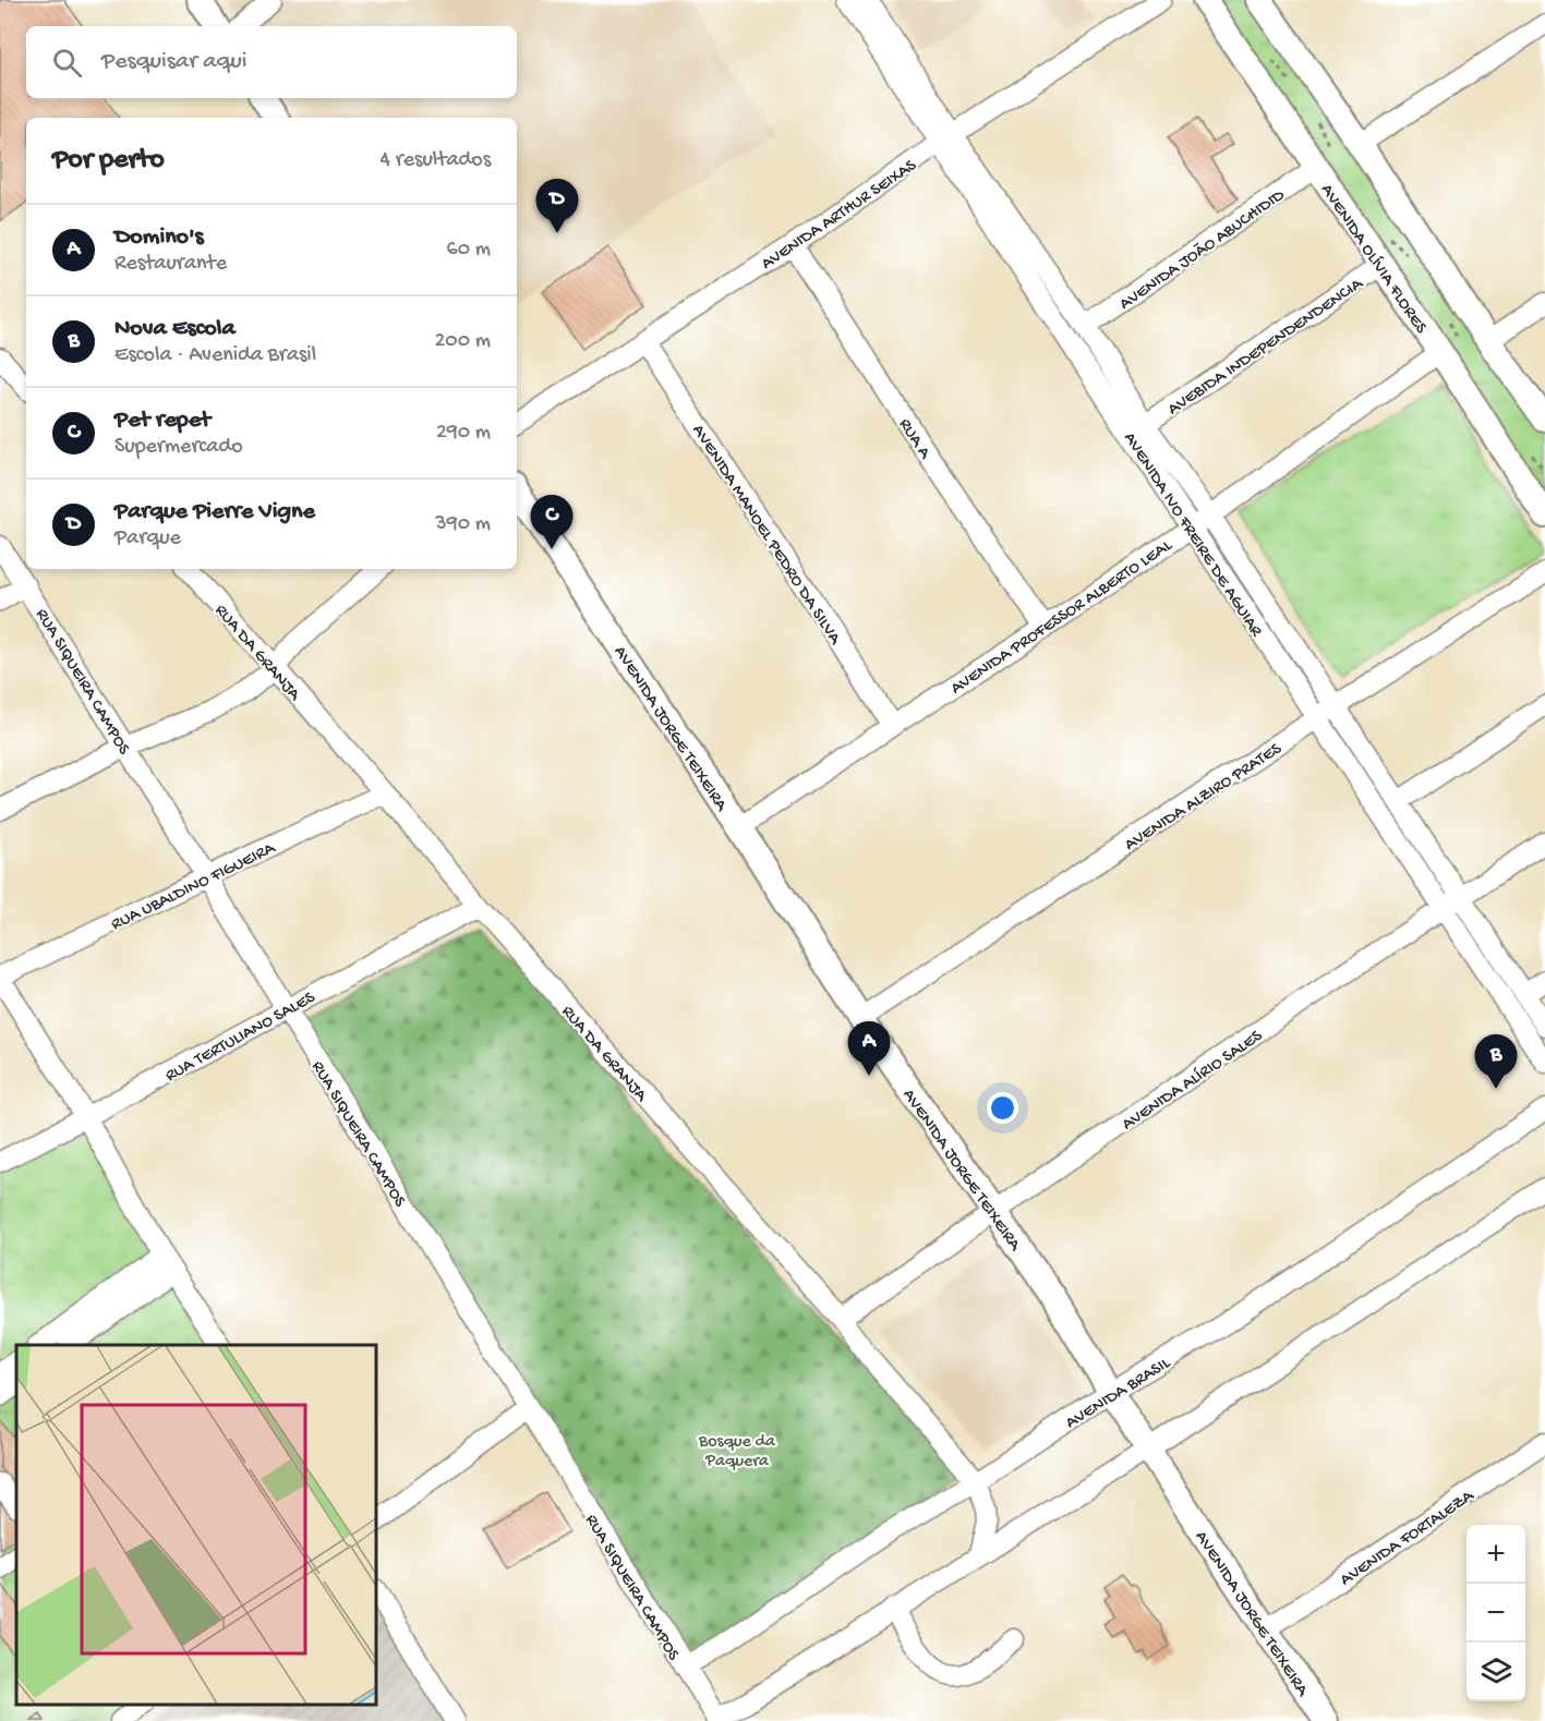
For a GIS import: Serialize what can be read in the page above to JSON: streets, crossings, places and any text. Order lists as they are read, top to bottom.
{
  "streets": {
    "main road": ["AVENIDA OLÍVIA FLORES", "AVENIDA JORGE TEIXEIRA"],
    "street": [
      "AVENIDA ARTHUR SEIXAS",
      "AVENIDA JOÃO ABUCHIDID",
      "AVEBIDA INDEPENDENDENCIA",
      "RUA A",
      "AVENIDA MANOEL PEDRO DA SILVA",
      "AVENIDA IVO FREIRE DE AGUIAR",
      "AVENIDA PROFESSOR ALBERTO LEAL",
      "RUA DA GRANJA",
      "RUA SIQUEIRA CAMPOS",
      "AVENIDA ALZIRO PRATES",
      "RUA UBALDINO FIGUEIRA",
      "RUA TERTULIANO SALES",
      "AVENIDA ALÍRIO SALES",
      "AVENIDA BRASIL",
      "AVENIDA FORTALEZA"
    ]
  },
  "crossings": [
    ["AVENIDA ARTHUR SEIXAS", "RUA A"],
    ["AVENIDA ARTHUR SEIXAS", "AVENIDA MANOEL PEDRO DA SILVA"],
    ["AVENIDA ARTHUR SEIXAS", "AVENIDA IVO FREIRE DE AGUIAR"],
    ["AVENIDA JOÃO ABUCHIDID", "AVENIDA OLÍVIA FLORES"],
    ["AVENIDA JOÃO ABUCHIDID", "AVENIDA IVO FREIRE DE AGUIAR"],
    ["AVENIDA OLÍVIA FLORES", "AVEBIDA INDEPENDENDENCIA"],
    ["AVENIDA OLÍVIA FLORES", "AVENIDA PROFESSOR ALBERTO LEAL"],
    ["AVEBIDA INDEPENDENDENCIA", "AVENIDA IVO FREIRE DE AGUIAR"],
    ["RUA A", "AVENIDA PROFESSOR ALBERTO LEAL"],
    ["AVENIDA MANOEL PEDRO DA SILVA", "AVENIDA PROFESSOR ALBERTO LEAL"],
    ["AVENIDA IVO FREIRE DE AGUIAR", "AVENIDA PROFESSOR ALBERTO LEAL"],
    ["AVENIDA IVO FREIRE DE AGUIAR", "AVENIDA ALZIRO PRATES"],
    ["AVENIDA IVO FREIRE DE AGUIAR", "AVENIDA ALÍRIO SALES"],
    ["AVENIDA PROFESSOR ALBERTO LEAL", "AVENIDA JORGE TEIXEIRA"],
    ["RUA DA GRANJA", "RUA UBALDINO FIGUEIRA"],
    ["RUA DA GRANJA", "RUA TERTULIANO SALES"],
    ["RUA DA GRANJA", "AVENIDA ALÍRIO SALES"],
    ["RUA DA GRANJA", "AVENIDA BRASIL"],
    ["RUA SIQUEIRA CAMPOS", "RUA UBALDINO FIGUEIRA"],
    ["RUA SIQUEIRA CAMPOS", "RUA TERTULIANO SALES"],
    ["RUA SIQUEIRA CAMPOS", "AVENIDA BRASIL"],
    ["AVENIDA JORGE TEIXEIRA", "AVENIDA ALZIRO PRATES"],
    ["AVENIDA JORGE TEIXEIRA", "AVENIDA ALÍRIO SALES"],
    ["AVENIDA JORGE TEIXEIRA", "AVENIDA BRASIL"],
    ["AVENIDA JORGE TEIXEIRA", "AVENIDA FORTALEZA"]
  ],
  "parks": ["Bosque da Paquera"],
  "page": {
    "search": "Pesquisar aqui",
    "heading": ["Por perto", "4 resultados"],
    "pins": [
      "D",
      "C",
      "A",
      "B"
    ],
    "list": [
      {
        "mark": "A",
        "name": "Domino's",
        "note": "Restaurante",
        "value": "60 m"
      },
      {
        "mark": "B",
        "name": "Nova Escola",
        "note": "Escola · Avenida Brasil",
        "value": "200 m"
      },
      {
        "mark": "C",
        "name": "Pet repet",
        "note": "Supermercado",
        "value": "290 m"
      },
      {
        "mark": "D",
        "name": "Parque Pierre Vigne",
        "note": "Parque",
        "value": "390 m"
      }
    ],
    "map_buttons": ["+", "−"]
  }
}
